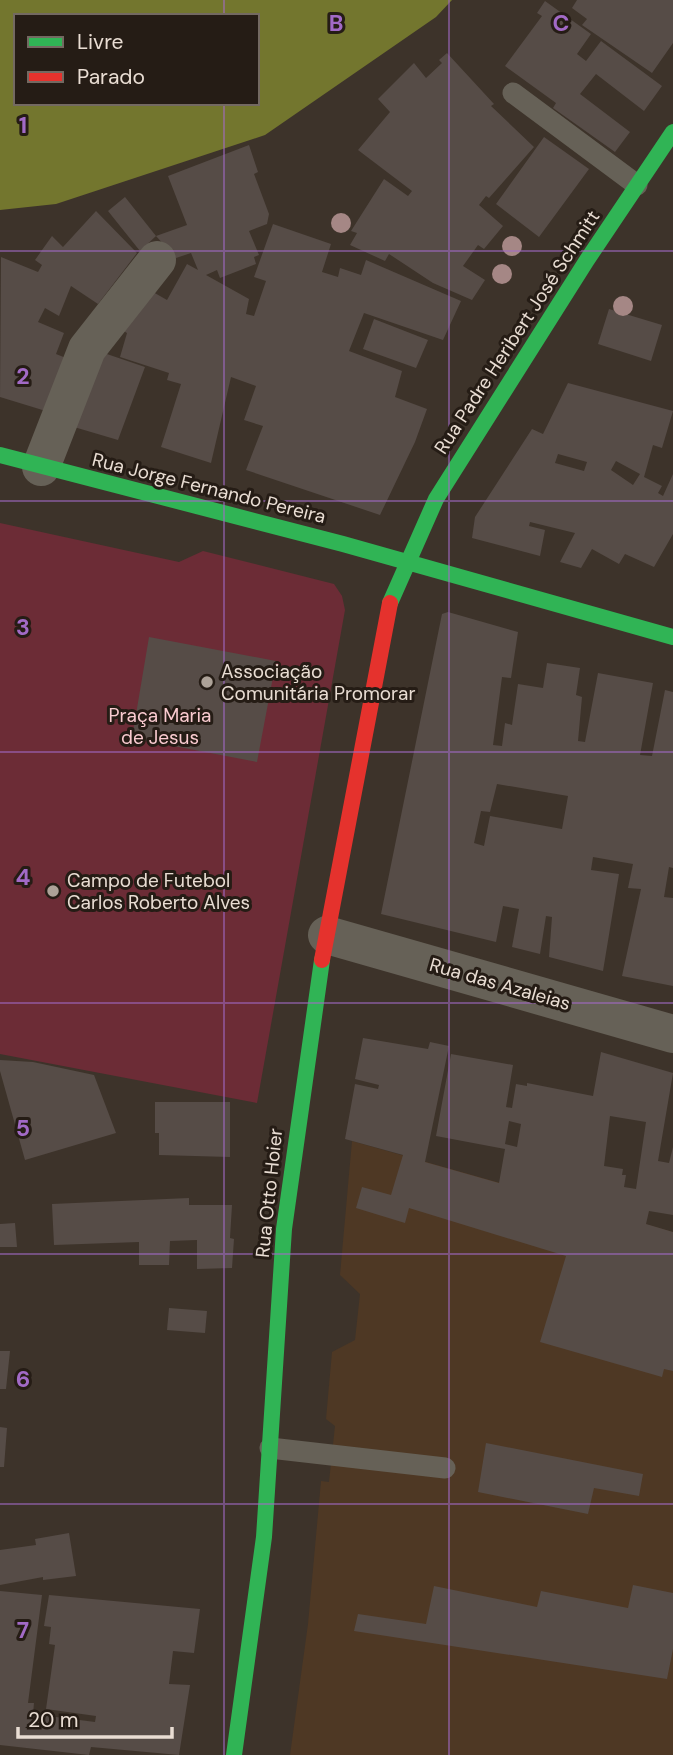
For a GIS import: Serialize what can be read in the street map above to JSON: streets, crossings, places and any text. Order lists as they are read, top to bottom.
{
  "streets": {
    "street": [
      "Rua Padre Heribert José Schmitt",
      "Rua Jorge Fernando Pereira",
      "Rua das Azaleias",
      "Rua Otto Hoier"
    ]
  },
  "crossings": [
    ["Rua Padre Heribert José Schmitt", "Rua Jorge Fernando Pereira"],
    ["Rua Padre Heribert José Schmitt", "Rua Otto Hoier"],
    ["Rua Jorge Fernando Pereira", "Rua Otto Hoier"],
    ["Rua das Azaleias", "Rua Otto Hoier"]
  ],
  "parks": ["Praça Maria de Jesus"],
  "places": ["Associação Comunitária Promorar", "Campo de Futebol Carlos Roberto Alves"],
  "legend": ["Livre", "Parado"],
  "scale_bar": "20 m",
  "grid": {
    "columns": ["B", "C"],
    "rows": [
      "1",
      "2",
      "3",
      "4",
      "5",
      "6",
      "7"
    ]
  }
}
